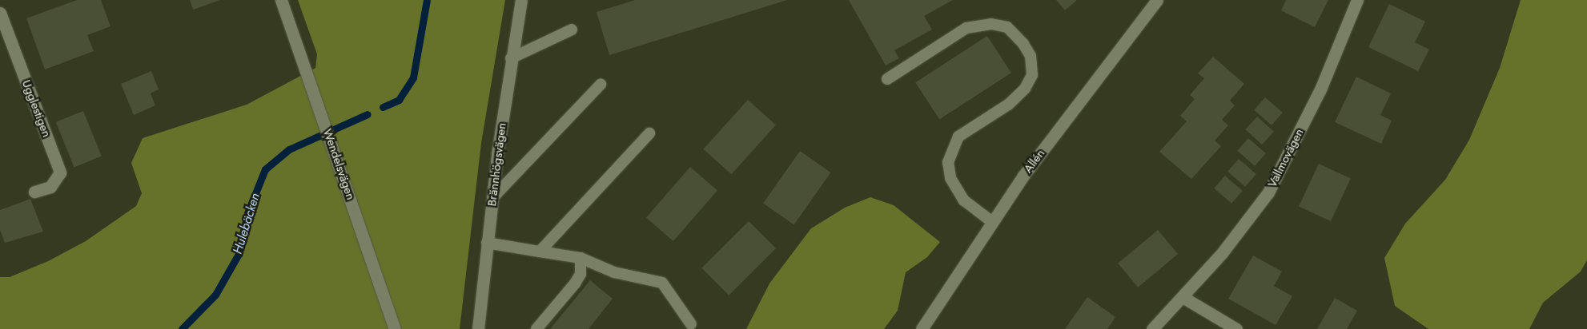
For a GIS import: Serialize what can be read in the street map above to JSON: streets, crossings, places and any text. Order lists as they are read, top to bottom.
{
  "streets": {
    "street": [
      "Ugglestigen",
      "Vallmovägen",
      "Allén",
      "Wendelsvägen",
      "Brännhögsvägen"
    ]
  },
  "water": ["Hulebäcken"]
}
